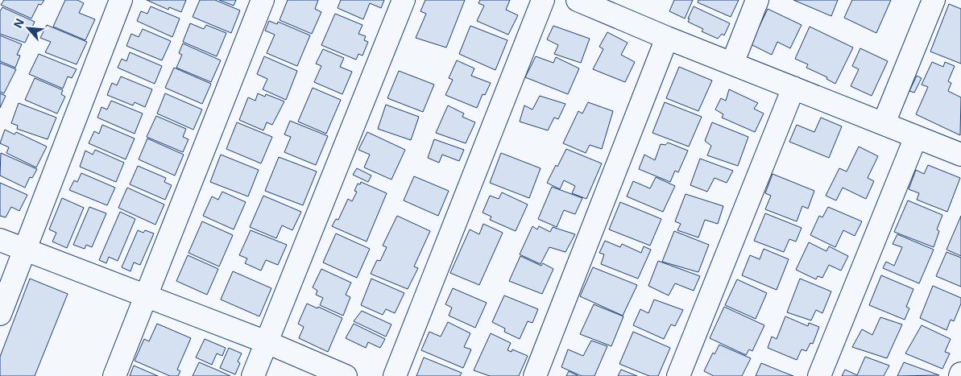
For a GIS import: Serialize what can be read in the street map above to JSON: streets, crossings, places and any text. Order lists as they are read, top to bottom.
{
  "north": "top left"
}
